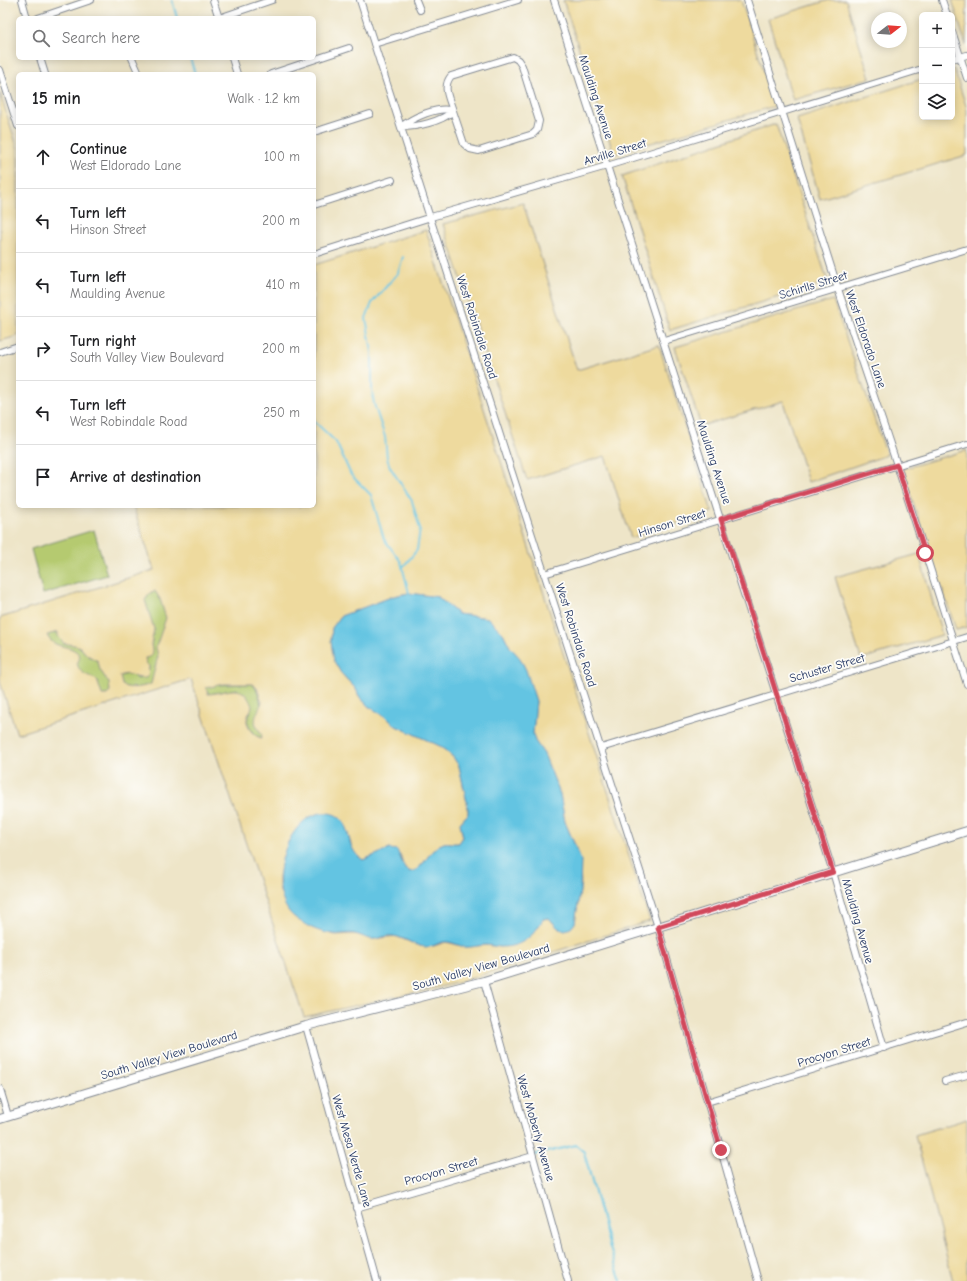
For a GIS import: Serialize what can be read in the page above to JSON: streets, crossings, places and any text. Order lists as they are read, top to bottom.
{
  "streets": {
    "main road": ["South Valley View Boulevard"],
    "street": [
      "Maulding Avenue",
      "Arville Street",
      "Schirlls Street",
      "West Robindale Road",
      "West Eldorado Lane",
      "Hinson Street",
      "Schuster Street",
      "Procyon Street",
      "West Moberly Avenue",
      "West Mesa Verde Lane"
    ]
  },
  "crossings": [
    ["Maulding Avenue", "Arville Street"],
    ["Maulding Avenue", "Schirlls Street"],
    ["Maulding Avenue", "Hinson Street"],
    ["Maulding Avenue", "Schuster Street"],
    ["Maulding Avenue", "South Valley View Boulevard"],
    ["Maulding Avenue", "Procyon Street"],
    ["Arville Street", "West Robindale Road"],
    ["Arville Street", "West Eldorado Lane"],
    ["Schirlls Street", "West Eldorado Lane"],
    ["West Robindale Road", "Hinson Street"],
    ["West Robindale Road", "Schuster Street"],
    ["West Robindale Road", "South Valley View Boulevard"],
    ["West Robindale Road", "Procyon Street"],
    ["West Eldorado Lane", "Hinson Street"],
    ["West Eldorado Lane", "Schuster Street"],
    ["South Valley View Boulevard", "West Moberly Avenue"],
    ["South Valley View Boulevard", "West Mesa Verde Lane"],
    ["Procyon Street", "West Moberly Avenue"],
    ["Procyon Street", "West Mesa Verde Lane"]
  ],
  "north": "right",
  "page": {
    "map_buttons": ["+", "−"],
    "search": "Search here",
    "heading": ["15 min", "Walk · 1.2 km"],
    "list": [
      ["Continue", "West Eldorado Lane", "100 m"],
      ["Turn left", "Hinson Street", "200 m"],
      ["Turn left", "Maulding Avenue", "410 m"],
      ["Turn right", "South Valley View Boulevard", "200 m"],
      ["Turn left", "West Robindale Road", "250 m"],
      "Arrive at destination"
    ]
  }
}
